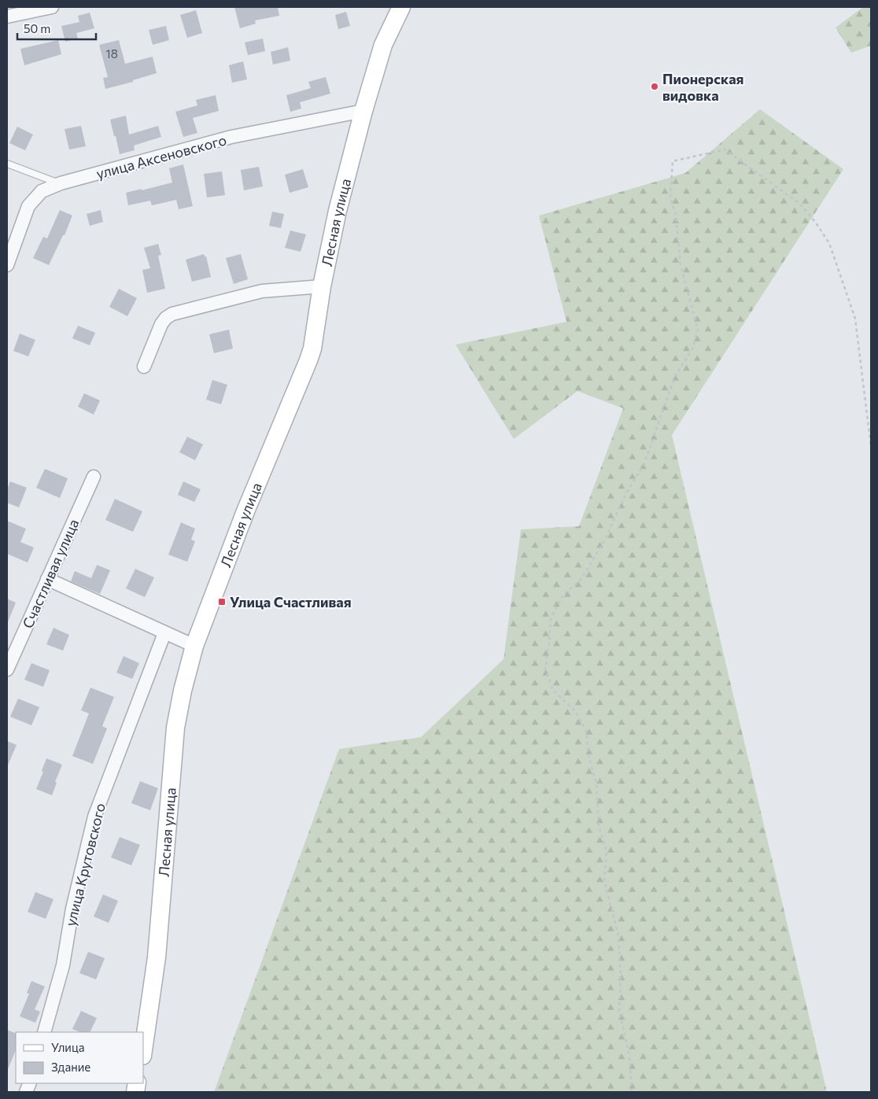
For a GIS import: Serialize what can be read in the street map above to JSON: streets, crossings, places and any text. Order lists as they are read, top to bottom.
{
  "streets": {
    "main road": ["Лесная улица"],
    "street": ["улица Аксеновского", "Счастливая улица", "улица Крутовского"]
  },
  "crossings": [
    ["улица Аксеновского", "Лесная улица"]
  ],
  "places": {
    "other": ["Пионерская видовка"],
    "transit": ["Улица Счастливая"]
  },
  "house_numbers": ["18"],
  "legend": ["Улица", "Здание"],
  "scale_bar": "50 m"
}
